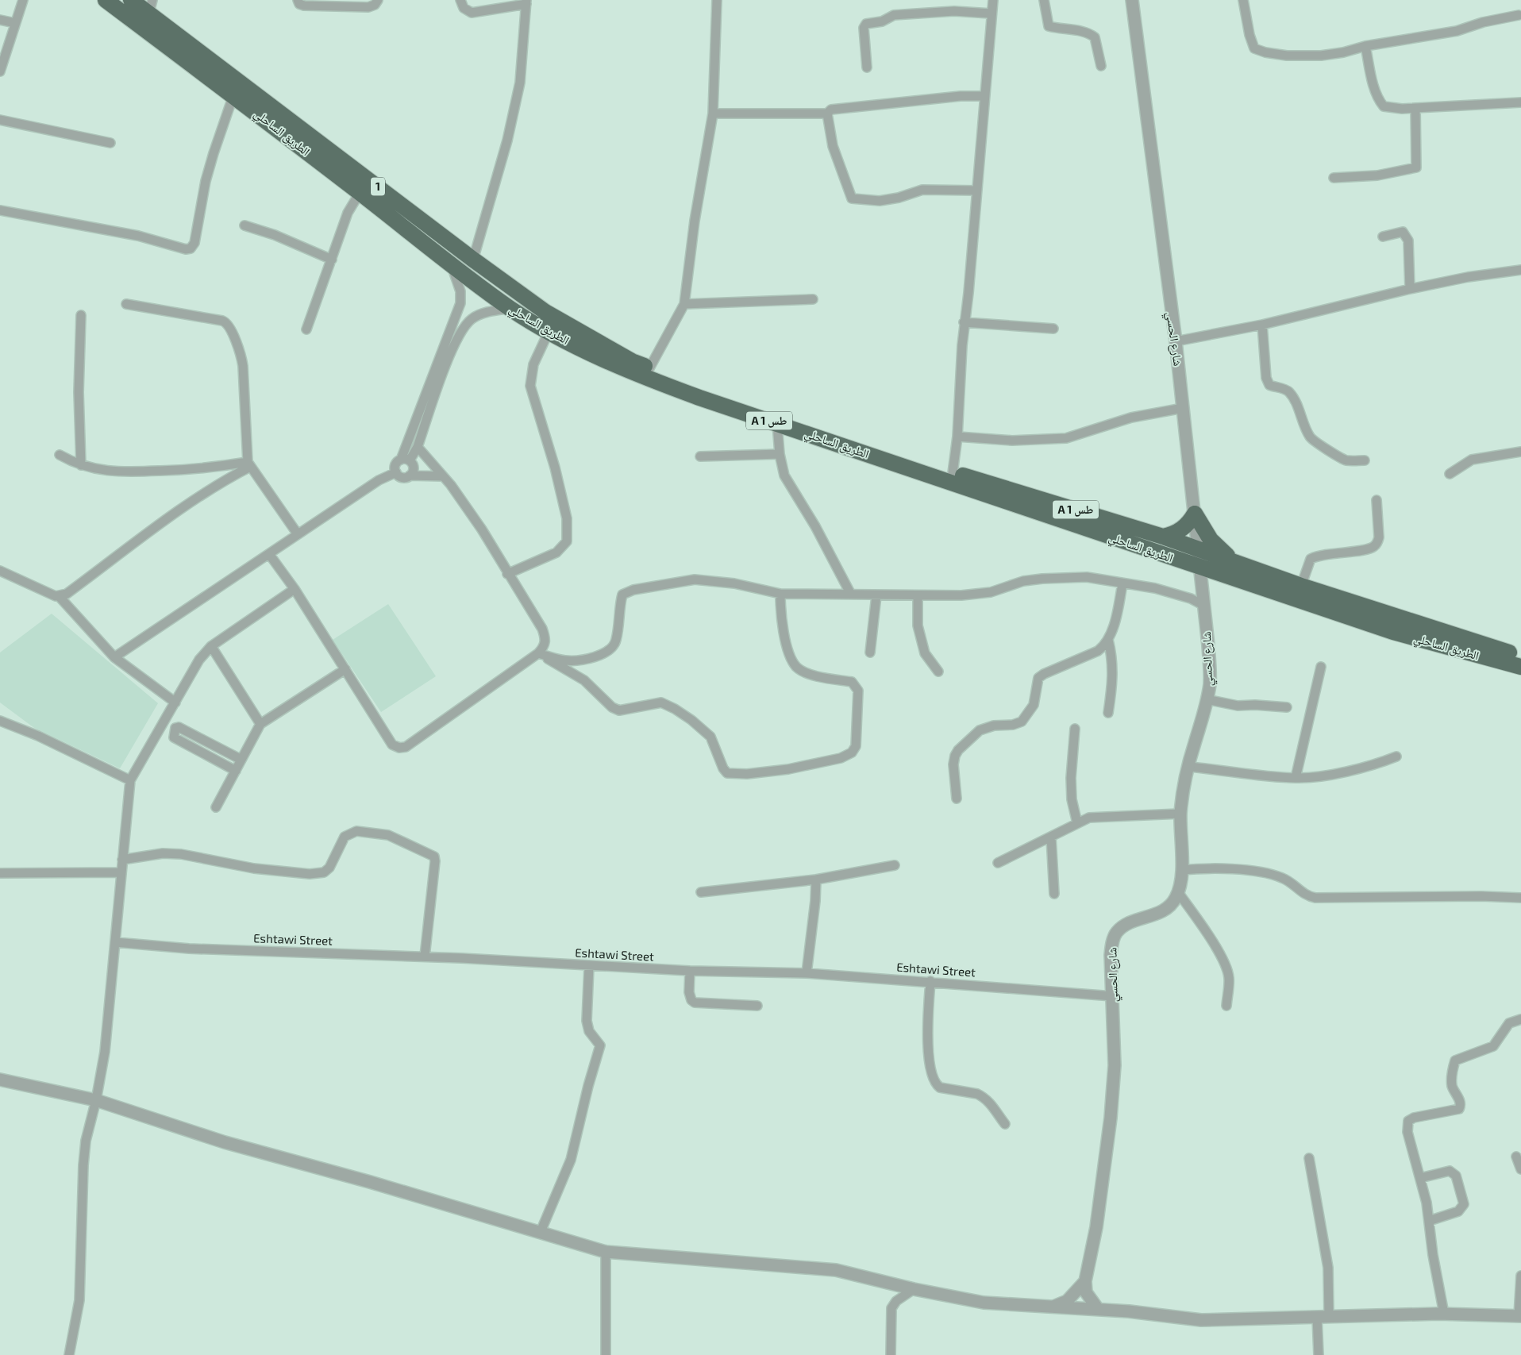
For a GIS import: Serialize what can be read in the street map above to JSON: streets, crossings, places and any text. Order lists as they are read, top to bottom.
{
  "streets": {
    "highway": ["الطريق الساحلي", "1", "A 1 طس"],
    "street": ["شارع الحسي", "Eshtawi Street"]
  },
  "crossings": [
    ["الطريق الساحلي", "شارع الحسي"],
    ["شارع الحسي", "Eshtawi Street"]
  ]
}
